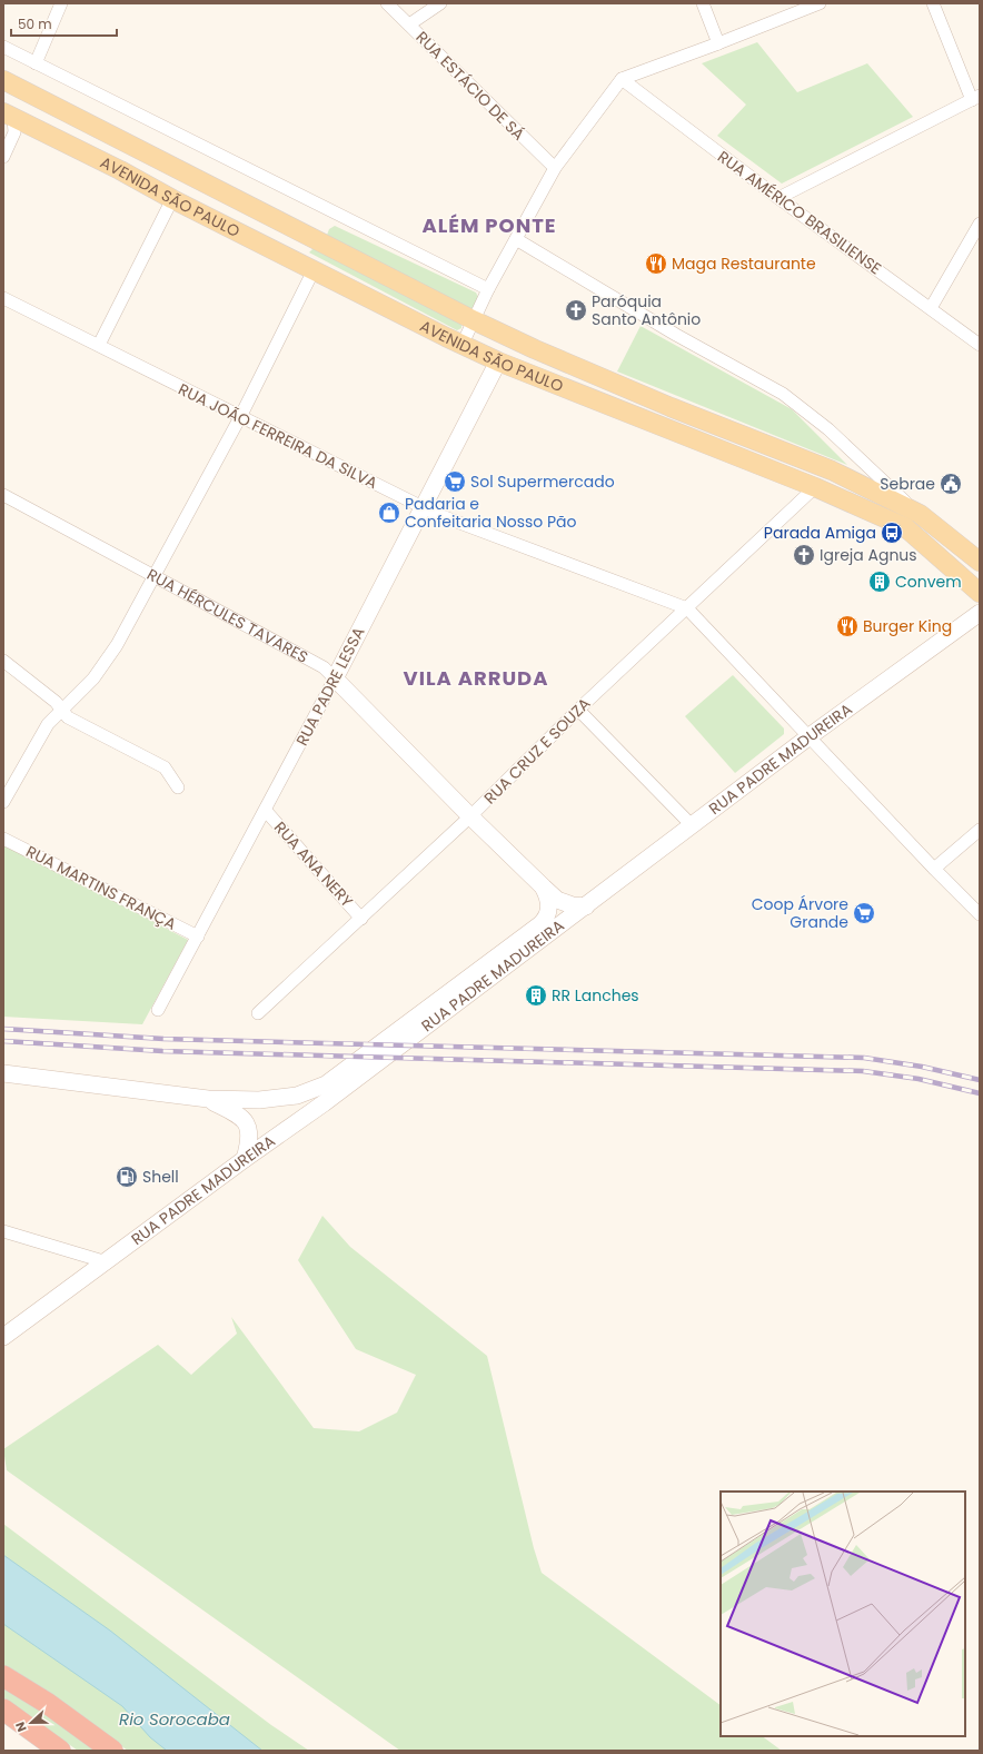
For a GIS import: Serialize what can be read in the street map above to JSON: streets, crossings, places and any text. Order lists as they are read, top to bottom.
{
  "streets": {
    "main road": [
      "AVENIDA SÃO PAULO",
      "RUA HÉRCULES TAVARES",
      "RUA PADRE LESSA",
      "RUA PADRE MADUREIRA"
    ],
    "street": [
      "RUA ESTÁCIO DE SÁ",
      "RUA AMÉRICO BRASILIENSE",
      "RUA JOÃO FERREIRA DA SILVA",
      "RUA CRUZ E SOUZA",
      "RUA ANA NERY",
      "RUA MARTINS FRANÇA"
    ]
  },
  "crossings": [
    ["AVENIDA SÃO PAULO", "RUA PADRE LESSA"],
    ["AVENIDA SÃO PAULO", "RUA CRUZ E SOUZA"],
    ["RUA JOÃO FERREIRA DA SILVA", "RUA PADRE LESSA"],
    ["RUA JOÃO FERREIRA DA SILVA", "RUA CRUZ E SOUZA"],
    ["RUA JOÃO FERREIRA DA SILVA", "RUA PADRE MADUREIRA"],
    ["RUA HÉRCULES TAVARES", "RUA PADRE LESSA"],
    ["RUA HÉRCULES TAVARES", "RUA CRUZ E SOUZA"],
    ["RUA HÉRCULES TAVARES", "RUA PADRE MADUREIRA"],
    ["RUA PADRE LESSA", "RUA ANA NERY"],
    ["RUA PADRE LESSA", "RUA MARTINS FRANÇA"],
    ["RUA CRUZ E SOUZA", "RUA ANA NERY"]
  ],
  "districts": ["ALÉM PONTE", "VILA ARRUDA"],
  "water": ["Rio Sorocaba"],
  "places": {
    "restaurant": ["Maga Restaurante", "Burger King"],
    "church": ["Paróquia Santo Antônio", "Igreja Agnus"],
    "supermarket": ["Sol Supermercado", "Coop Árvore Grande"],
    "public building": ["Sebrae"],
    "shop": ["Padaria e Confeitaria Nosso Pão"],
    "bus stop": ["Parada Amiga"],
    "building": ["Convem", "RR Lanches"],
    "fuel station": ["Shell"]
  },
  "scale_bar": "50 m",
  "north": "left"
}
